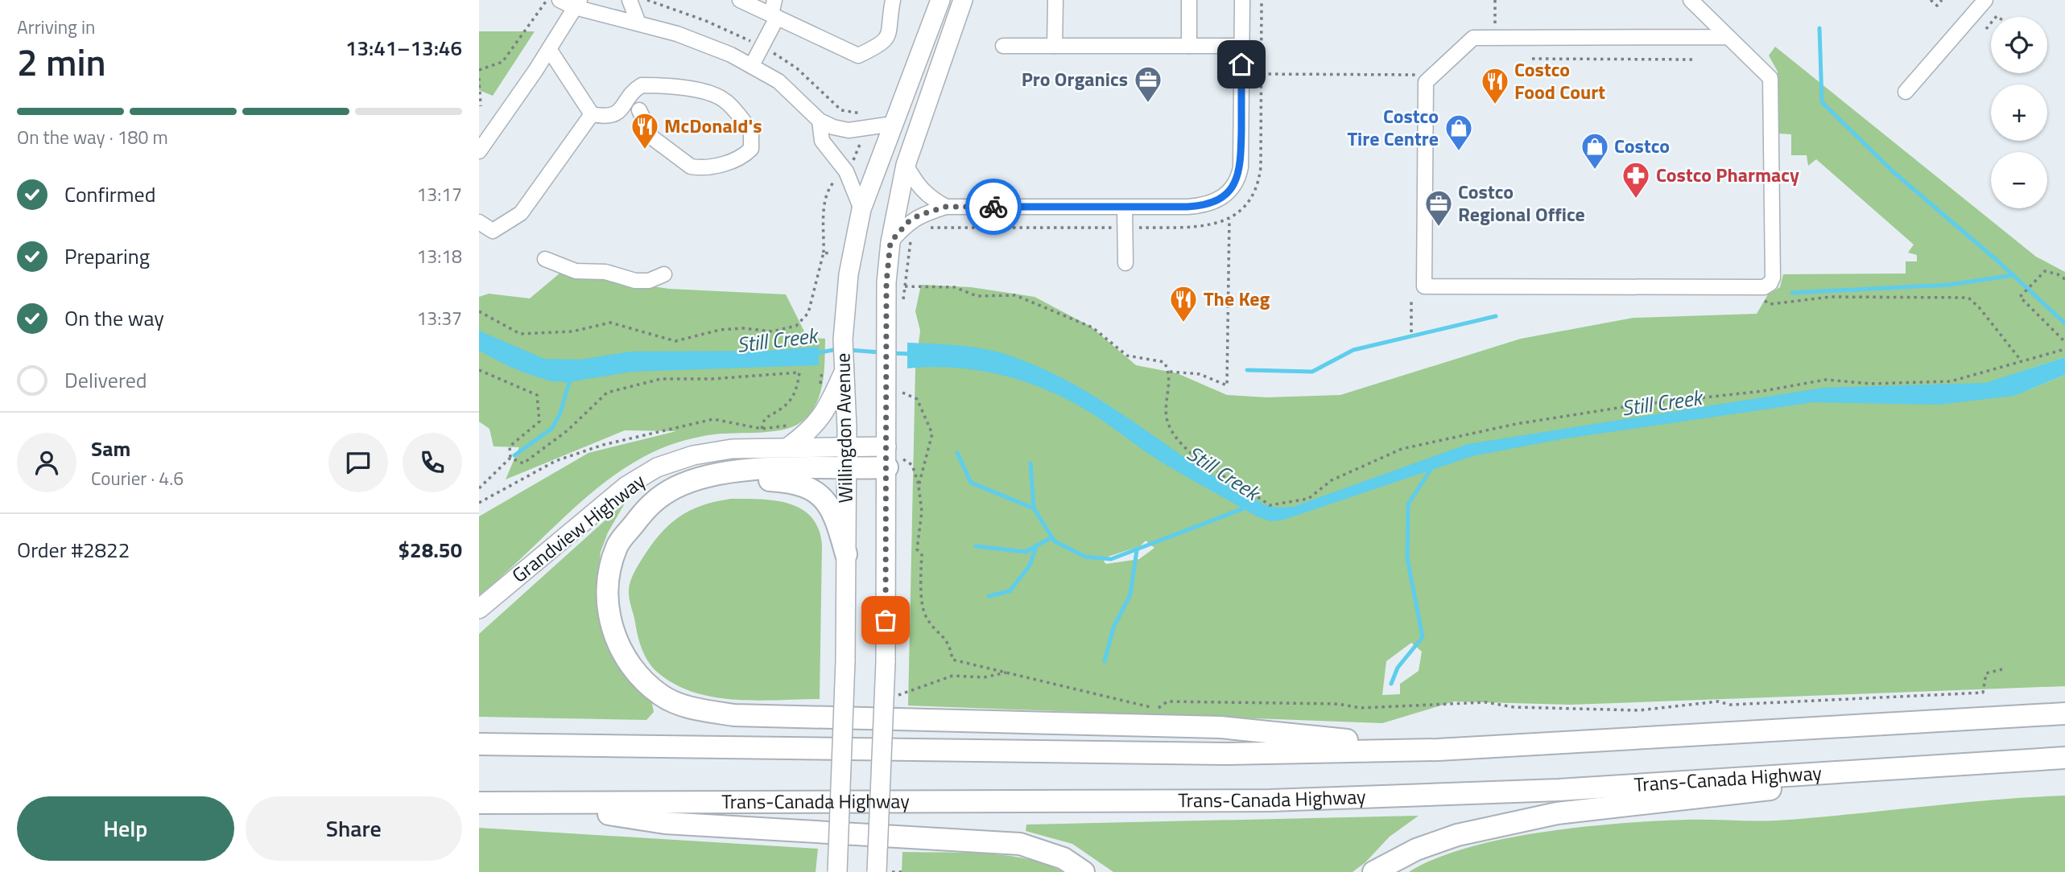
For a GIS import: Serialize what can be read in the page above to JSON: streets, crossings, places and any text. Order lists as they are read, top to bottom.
{
  "streets": {
    "highway": ["Trans-Canada Highway"],
    "main road": ["Willingdon Avenue", "Grandview Highway"]
  },
  "crossings": [
    ["Willingdon Avenue", "Grandview Highway"]
  ],
  "water": ["Still Creek"],
  "places": {
    "office": ["Pro Organics", "Costco Regional Office"],
    "restaurant": ["Costco Food Court", "McDonald's", "The Keg"],
    "shop": ["Costco Tire Centre", "Costco"],
    "pharmacy": ["Costco Pharmacy"]
  },
  "page": {
    "heading": ["2 min", "Arriving in", "13:41–13:46"],
    "panel": [
      "Sam",
      "Courier · 4.6",
      "Order #2822",
      "$28.50"
    ],
    "map_buttons": ["+", "−"],
    "bar": "On the way · 180 m",
    "list": [
      ["Confirmed", "13:17"],
      ["Preparing", "13:18"],
      ["On the way", "13:37"],
      "Delivered"
    ],
    "buttons": ["Help", "Share"]
  }
}
